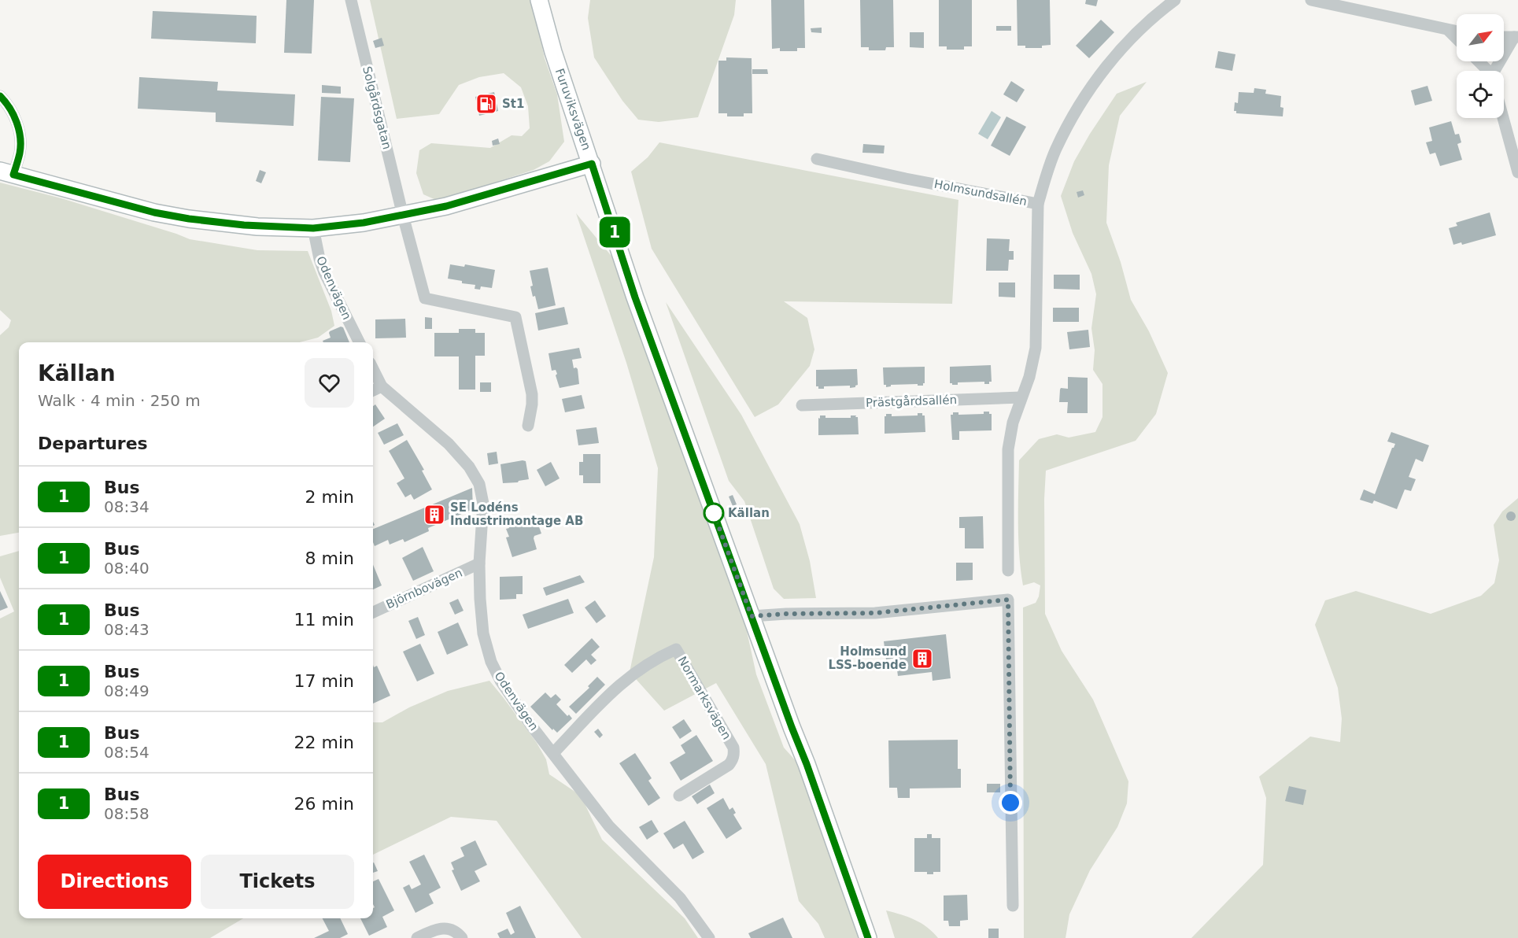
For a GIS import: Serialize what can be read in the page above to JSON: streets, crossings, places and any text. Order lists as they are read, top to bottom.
{
  "streets": {
    "main road": ["Furuviksvägen"],
    "street": [
      "Solgårdsgatan",
      "Holmsundsallén",
      "Odenvägen",
      "Prästgårdsallén",
      "Björnbovägen",
      "Normarksvägen"
    ]
  },
  "crossings": [
    ["Odenvägen", "Björnbovägen"],
    ["Odenvägen", "Normarksvägen"]
  ],
  "places": {
    "fuel station": ["St1"],
    "other": ["Källan"],
    "building": ["SE Lodéns Industrimontage AB", "Holmsund LSS-boende"]
  },
  "lines": ["bus line 1"],
  "north": "top right",
  "page": {
    "on_map": "1",
    "heading": [
      ["Källan", "Walk · 4 min · 250 m"],
      "Departures"
    ],
    "list": [
      {
        "mark": "1",
        "name": "Bus",
        "note": "08:34",
        "value": "2 min"
      },
      {
        "mark": "1",
        "name": "Bus",
        "note": "08:40",
        "value": "8 min"
      },
      {
        "mark": "1",
        "name": "Bus",
        "note": "08:43",
        "value": "11 min"
      },
      {
        "mark": "1",
        "name": "Bus",
        "note": "08:49",
        "value": "17 min"
      },
      {
        "mark": "1",
        "name": "Bus",
        "note": "08:54",
        "value": "22 min"
      },
      {
        "mark": "1",
        "name": "Bus",
        "note": "08:58",
        "value": "26 min"
      }
    ],
    "buttons": ["Directions", "Tickets"]
  }
}
